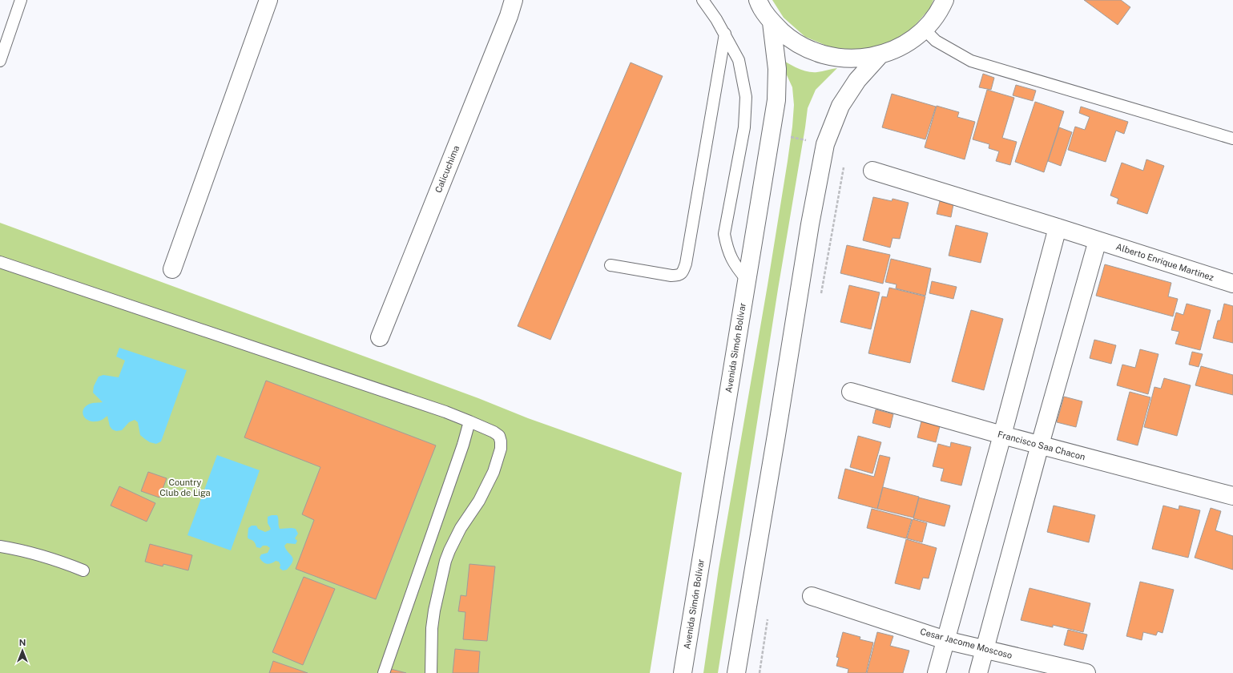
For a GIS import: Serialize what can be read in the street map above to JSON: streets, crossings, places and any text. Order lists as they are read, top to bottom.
{
  "streets": {
    "main road": [
      "Calicuchima",
      "Alberto Enrique Martinez",
      "Avenida Simón Bolívar",
      "Francisco Saa Chacon",
      "Cesar Jacome Moscoso"
    ]
  },
  "parks": ["Country Club de Liga"],
  "north": "top"
}
